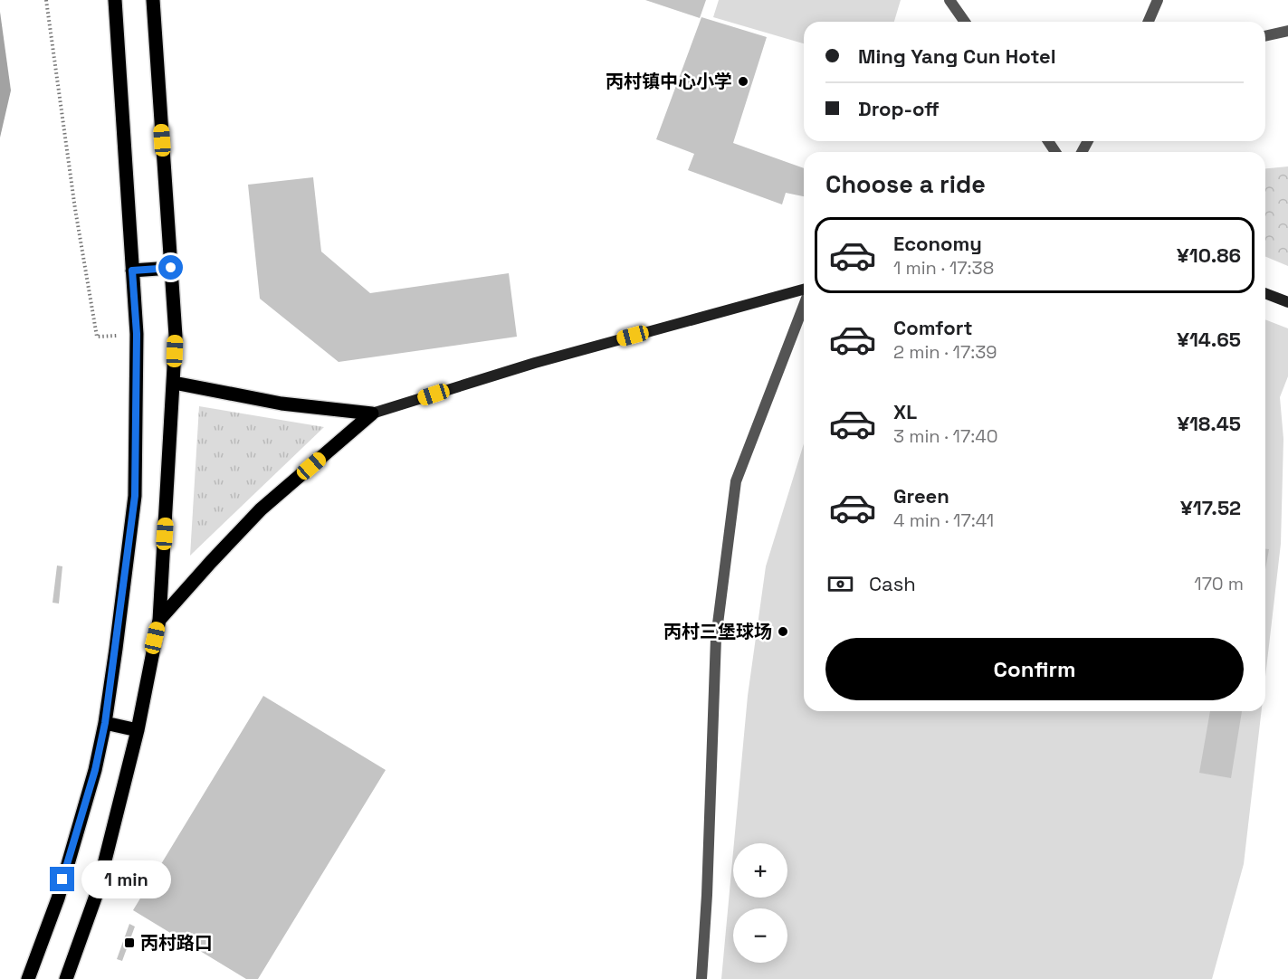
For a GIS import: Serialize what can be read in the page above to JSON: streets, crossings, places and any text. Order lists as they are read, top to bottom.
{
  "places": {
    "other": ["丙村镇中心小学", "丙村三堡球场"],
    "transit": ["丙村路口"]
  },
  "page": {
    "banner": ["Ming Yang Cun Hotel", "Drop-off"],
    "heading": "Choose a ride",
    "list": [
      {
        "name": "Economy",
        "note": "1 min · 17:38",
        "value": "¥10.86"
      },
      {
        "name": "Comfort",
        "note": "2 min · 17:39",
        "value": "¥14.65"
      },
      {
        "name": "XL",
        "note": "3 min · 17:40",
        "value": "¥18.45"
      },
      {
        "name": "Green",
        "note": "4 min · 17:41",
        "value": "¥17.52"
      }
    ],
    "pay": ["Cash", "170 m"],
    "buttons": "Confirm",
    "map_buttons": ["+", "−"],
    "bubble": "1 min"
  }
}
